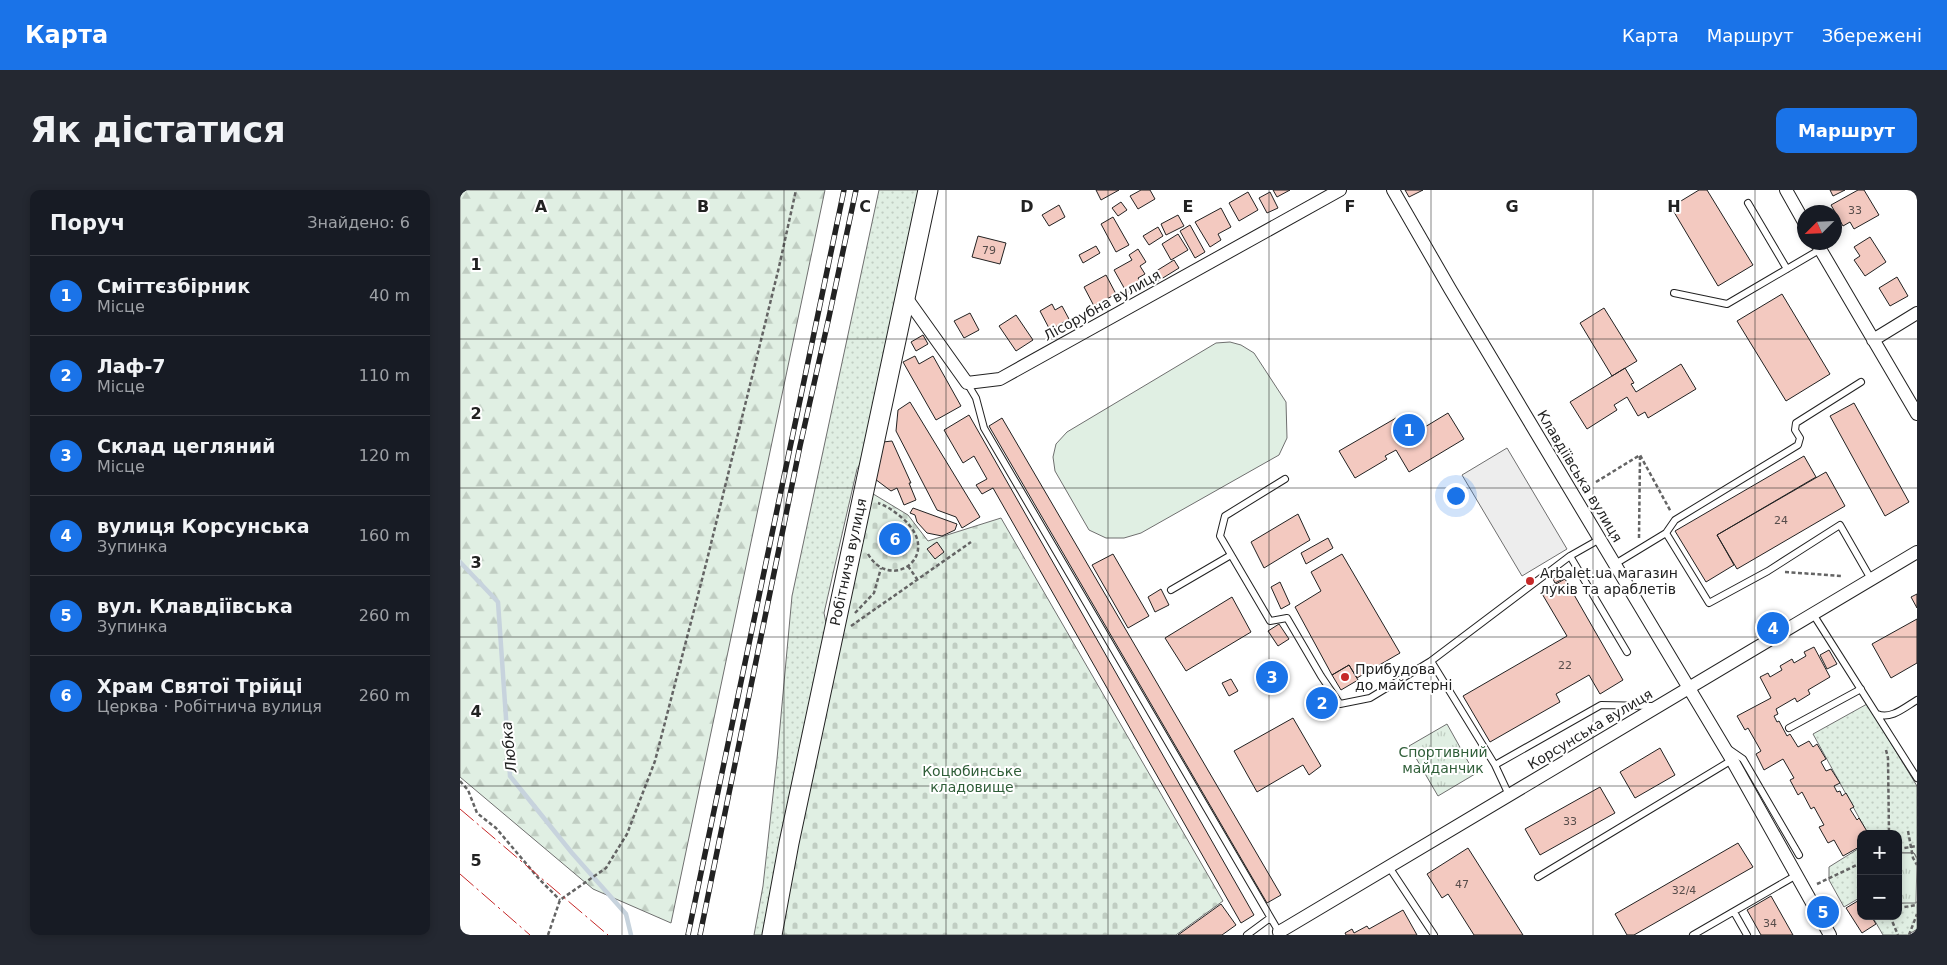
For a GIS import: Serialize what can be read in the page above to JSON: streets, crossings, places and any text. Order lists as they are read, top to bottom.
{
  "streets": {
    "street": [
      "Лісорубна вулиця",
      "Клавдіївська вулиця",
      "Робітнича вулиця",
      "Корсунська вулиця"
    ]
  },
  "crossings": [
    ["Клавдіївська вулиця", "Корсунська вулиця"]
  ],
  "water": ["Любка"],
  "parks": ["Спортивний майданчик", "Коцюбинське кладовище"],
  "places": ["Arbalet.ua магазин луків та араблетів", "Прибудова до майстерні"],
  "house_numbers": [
    "33",
    "79",
    "24",
    "22",
    "33",
    "47",
    "32/4",
    "34"
  ],
  "north": "bottom left",
  "page": {
    "header": "Карта",
    "nav": ["Карта", "Маршрут", "Збережені"],
    "buttons": "Маршрут",
    "title": "Як дістатися",
    "heading": ["Поруч", "Знайдено: 6"],
    "list": [
      {
        "mark": "1",
        "name": "Сміттєзбірник",
        "note": "Місце",
        "value": "40 m"
      },
      {
        "mark": "2",
        "name": "Лаф-7",
        "note": "Місце",
        "value": "110 m"
      },
      {
        "mark": "3",
        "name": "Склад цегляний",
        "note": "Місце",
        "value": "120 m"
      },
      {
        "mark": "4",
        "name": "вулиця Корсунська",
        "note": "Зупинка",
        "value": "160 m"
      },
      {
        "mark": "5",
        "name": "вул. Клавдіївська",
        "note": "Зупинка",
        "value": "260 m"
      },
      {
        "mark": "6",
        "name": "Храм Святої Трійці",
        "note": "Церква · Робітнича вулиця",
        "value": "260 m"
      }
    ],
    "pins": [
      "1",
      "6",
      "4",
      "3",
      "2",
      "5"
    ],
    "map_buttons": ["+", "−"]
  },
  "grid": {
    "columns": [
      "A",
      "B",
      "C",
      "D",
      "E",
      "F",
      "G",
      "H"
    ],
    "rows": [
      "1",
      "2",
      "3",
      "4",
      "5"
    ]
  }
}
